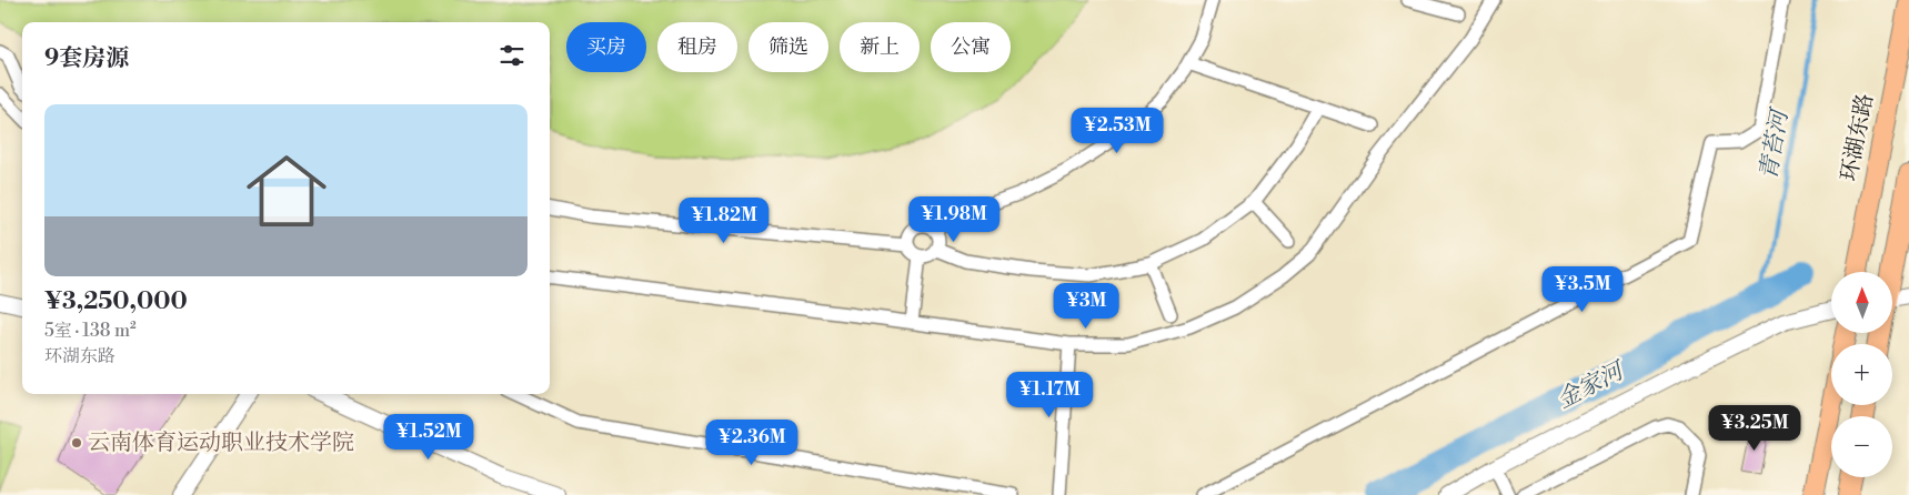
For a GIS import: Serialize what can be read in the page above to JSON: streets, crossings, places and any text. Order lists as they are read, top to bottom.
{
  "streets": {
    "main road": ["环湖东路"]
  },
  "water": ["青苔河", "金家河"],
  "places": ["云南体育运动职业技术学院"],
  "north": "top",
  "page": {
    "chip": [
      "买房",
      "租房",
      "筛选",
      "新上",
      "公寓"
    ],
    "heading": "9套房源",
    "list": [
      {
        "name": "¥3,250,000",
        "note": "5室 · 138 m² · 环湖东路"
      }
    ],
    "price": [
      "¥2.53M",
      "¥1.98M",
      "¥1.82M",
      "¥3.5M",
      "¥3M",
      "¥1.17M",
      "¥3.25M",
      "¥1.52M",
      "¥2.36M"
    ],
    "map_buttons": ["+", "−"]
  }
}
